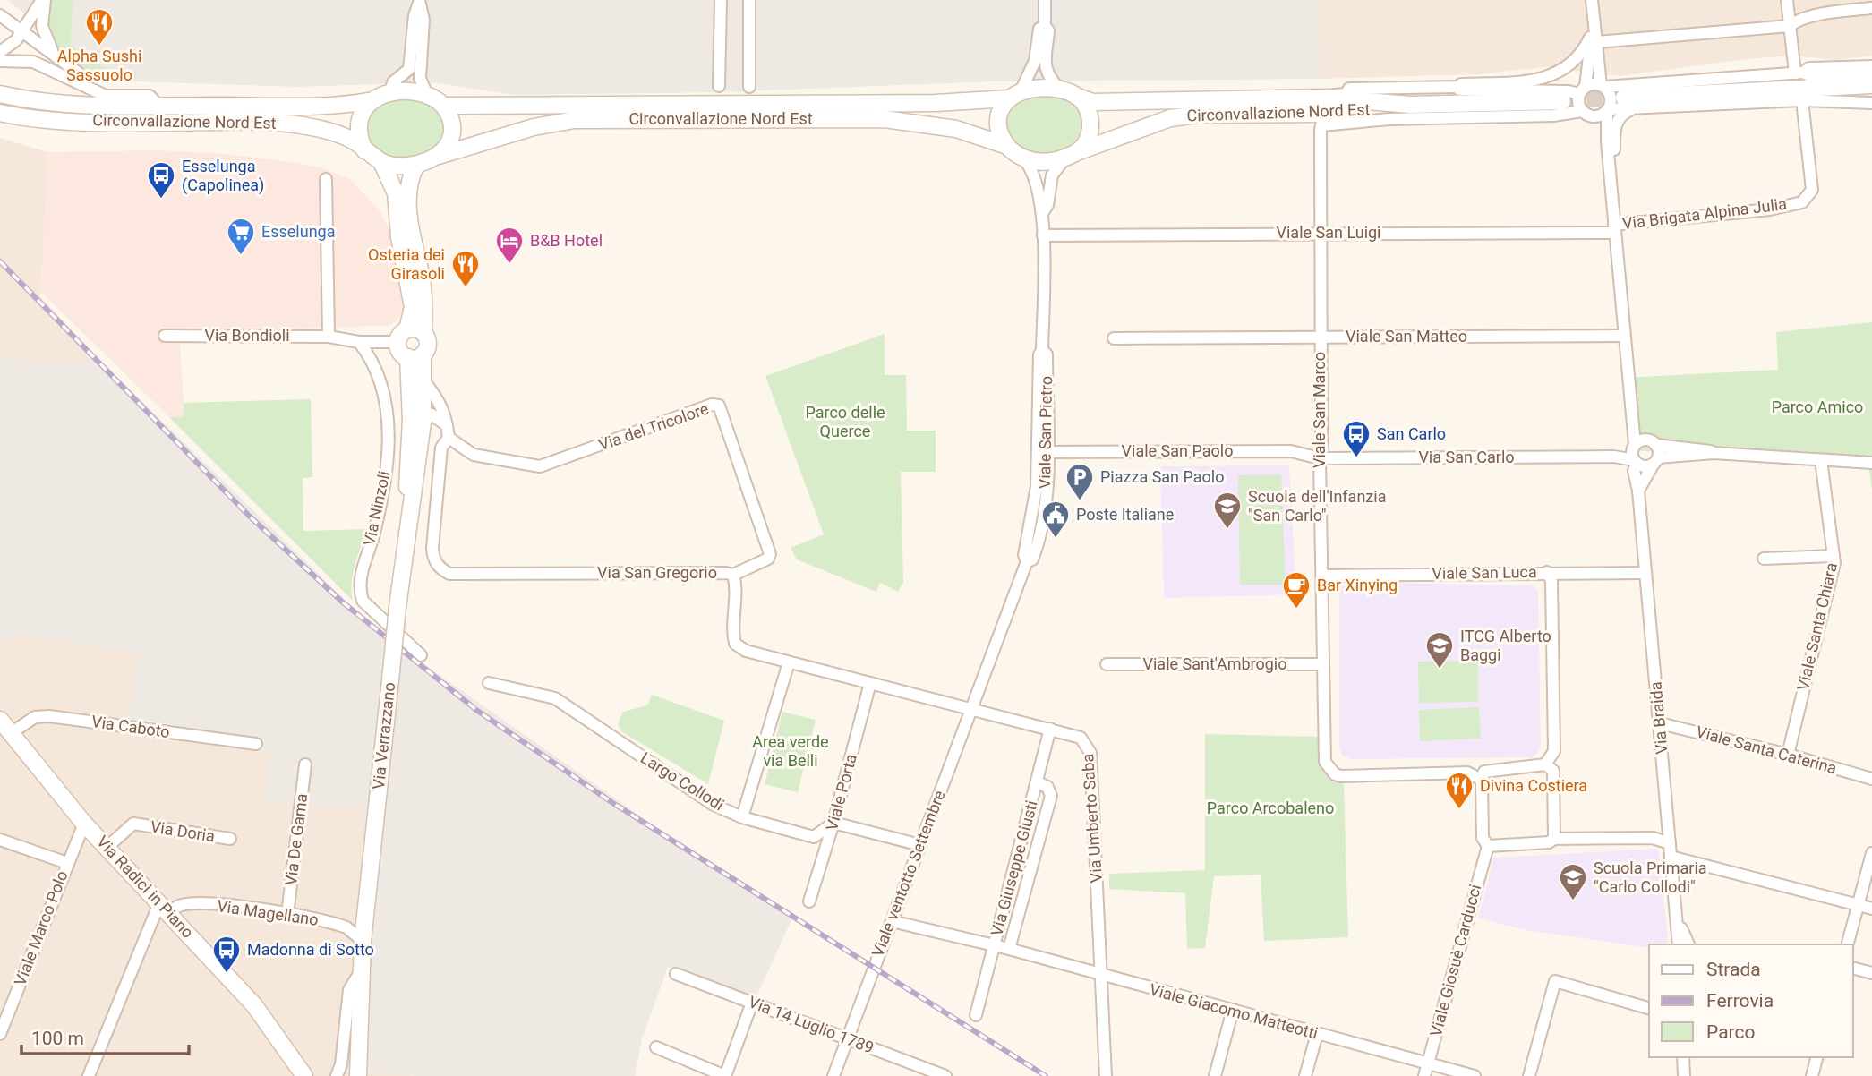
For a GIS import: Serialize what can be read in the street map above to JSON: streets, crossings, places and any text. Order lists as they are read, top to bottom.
{
  "streets": {
    "main road": ["Circonvallazione Nord Est", "Via Verrazzano", "Via Radici in Piano"],
    "street": [
      "Via Brigata Alpina Julia",
      "Viale San Luigi",
      "Via Bondioli",
      "Viale San Matteo",
      "Viale San Marco",
      "Via del Tricolore",
      "Viale San Pietro",
      "Viale San Paolo",
      "Via San Carlo",
      "Via Ninzoli",
      "Via San Gregorio",
      "Viale San Luca",
      "Viale Santa Chiara",
      "Viale Sant'Ambrogio",
      "Via Braida",
      "Via Caboto",
      "Viale Santa Caterina",
      "Largo Collodi",
      "Viale Porta",
      "Via Umberto Saba",
      "Via Doria",
      "Via De Gama",
      "Via Giuseppe Giusti",
      "Viale ventotto Settembre",
      "Via Magellano",
      "Viale Marco Polo",
      "Viale Giosuè Carducci",
      "Viale Giacomo Matteotti",
      "Via 14 Luglio 1789"
    ]
  },
  "crossings": [
    ["Circonvallazione Nord Est", "Viale San Marco"],
    ["Circonvallazione Nord Est", "Via Verrazzano"],
    ["Via Brigata Alpina Julia", "Viale San Luigi"],
    ["Via Brigata Alpina Julia", "Via Braida"],
    ["Viale San Luigi", "Viale San Marco"],
    ["Viale San Luigi", "Viale San Pietro"],
    ["Viale San Luigi", "Via Braida"],
    ["Via Bondioli", "Via Ninzoli"],
    ["Via Bondioli", "Via Verrazzano"],
    ["Viale San Matteo", "Viale San Marco"],
    ["Viale San Matteo", "Via Braida"],
    ["Viale San Marco", "Viale San Paolo"],
    ["Viale San Marco", "Via San Carlo"],
    ["Viale San Marco", "Viale San Luca"],
    ["Viale San Marco", "Viale Sant'Ambrogio"],
    ["Via del Tricolore", "Via San Gregorio"],
    ["Viale San Pietro", "Viale San Paolo"],
    ["Viale San Pietro", "Via San Gregorio"],
    ["Viale San Pietro", "Via Umberto Saba"],
    ["Viale San Pietro", "Viale ventotto Settembre"],
    ["Viale San Paolo", "Via San Carlo"],
    ["Via San Carlo", "Via Braida"],
    ["Via San Gregorio", "Viale Porta"],
    ["Via San Gregorio", "Via Umberto Saba"],
    ["Via San Gregorio", "Viale ventotto Settembre"],
    ["Viale San Luca", "Via Braida"],
    ["Viale Santa Chiara", "Viale Santa Caterina"],
    ["Via Braida", "Viale Santa Caterina"],
    ["Via Caboto", "Via Radici in Piano"],
    ["Via Verrazzano", "Via Magellano"],
    ["Largo Collodi", "Viale Porta"],
    ["Via Umberto Saba", "Viale ventotto Settembre"],
    ["Via Umberto Saba", "Viale Giacomo Matteotti"],
    ["Via Doria", "Via Radici in Piano"],
    ["Via De Gama", "Via Magellano"],
    ["Via Giuseppe Giusti", "Viale Giacomo Matteotti"],
    ["Viale ventotto Settembre", "Viale Giacomo Matteotti"],
    ["Viale ventotto Settembre", "Via 14 Luglio 1789"],
    ["Via Radici in Piano", "Via Magellano"],
    ["Via Radici in Piano", "Viale Marco Polo"],
    ["Viale Giosuè Carducci", "Viale Giacomo Matteotti"]
  ],
  "parks": [
    "Parco Amico",
    "Parco delle Querce",
    "Area verde via Belli",
    "Parco Arcobaleno"
  ],
  "places": {
    "restaurant": ["Alpha Sushi Sassuolo", "Osteria dei Girasoli", "Divina Costiera"],
    "bus stop": ["Esselunga (Capolinea)", "San Carlo", "Madonna di Sotto"],
    "supermarket": ["Esselunga"],
    "hotel": ["B&B Hotel"],
    "parking": ["Piazza San Paolo"],
    "school or university": ["Scuola dell'Infanzia \"San Carlo\"", "ITCG Alberto Baggi", "Scuola Primaria \"Carlo Collodi\""],
    "public building": ["Poste Italiane"],
    "cafe": ["Bar Xinying"]
  },
  "legend": ["Strada", "Ferrovia", "Parco"],
  "scale_bar": "100 m"
}
